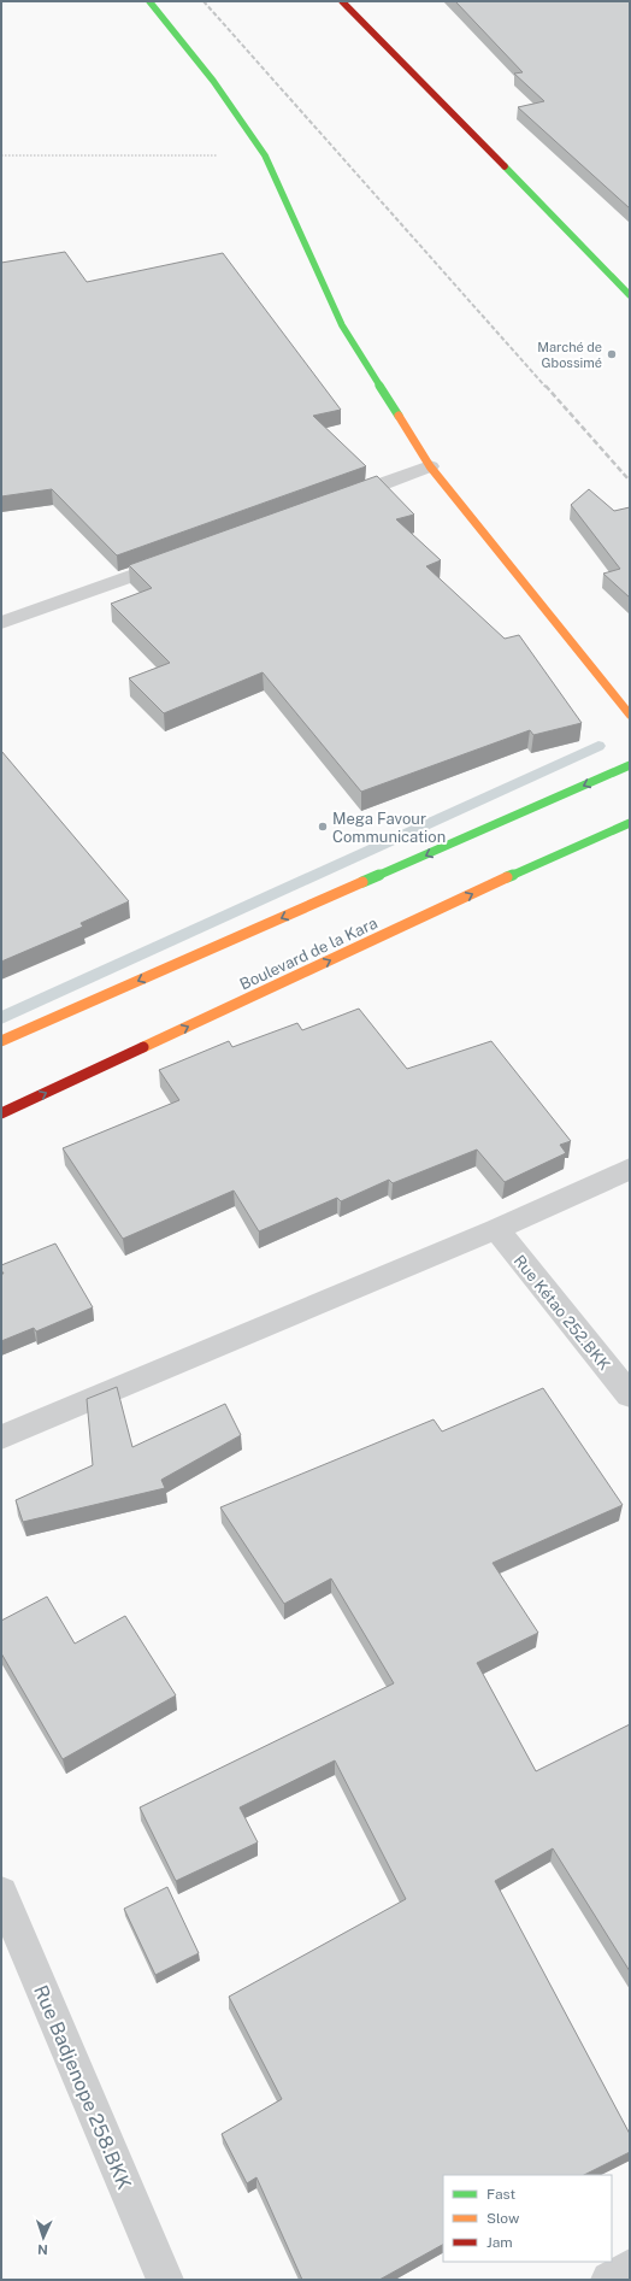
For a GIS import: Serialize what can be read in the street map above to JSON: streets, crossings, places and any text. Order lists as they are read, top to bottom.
{
  "streets": {
    "street": ["Boulevard de la Kara", "Rue Kétao 252.BKK", "Rue Badjenope 258.BKK"]
  },
  "places": ["Marché de Gbossimé", "Mega Favour Communication"],
  "legend": ["Fast", "Slow", "Jam"],
  "north": "bottom"
}
